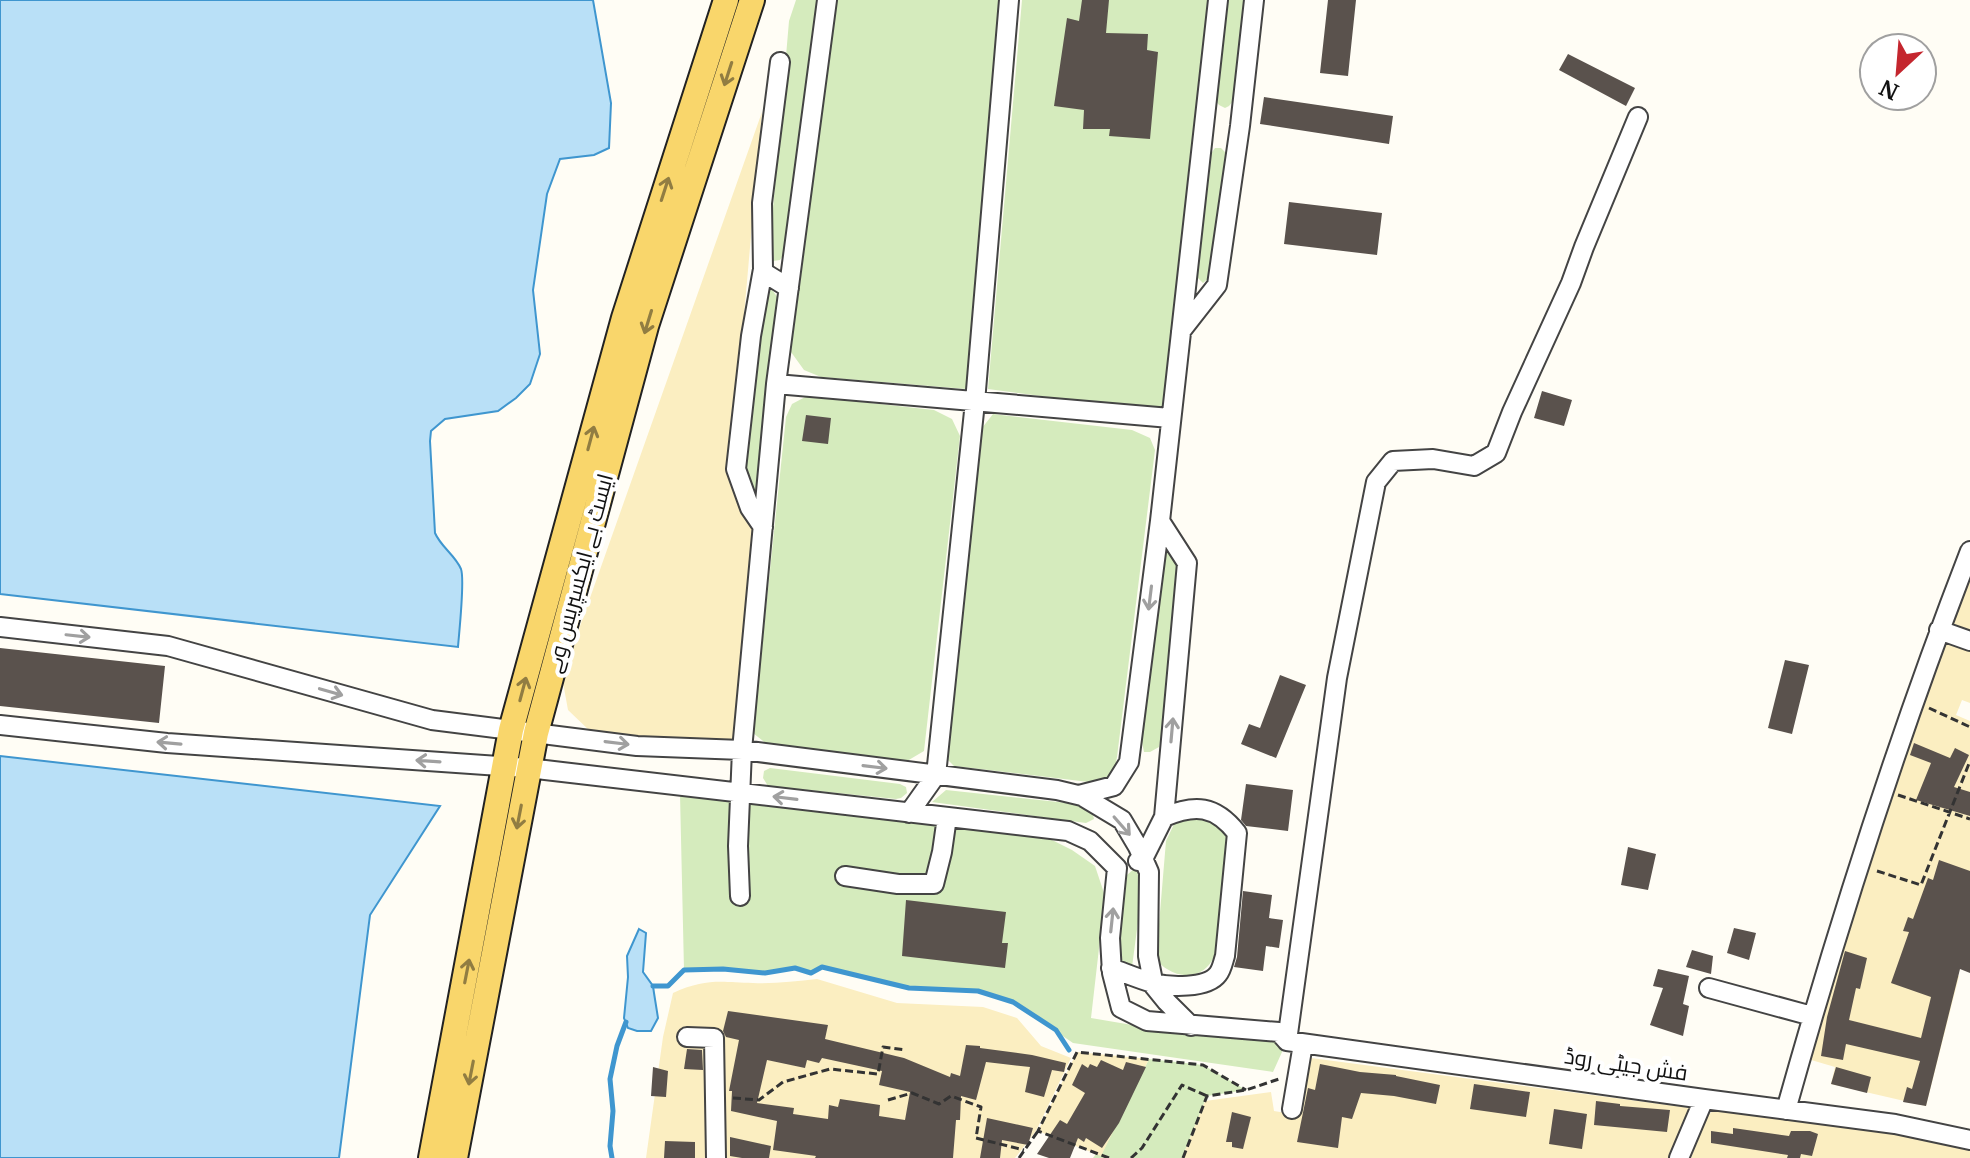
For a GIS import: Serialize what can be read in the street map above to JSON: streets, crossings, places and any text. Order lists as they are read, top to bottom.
{
  "streets": {
    "main road": ["ایسٹ بے ایکسپریس وے"],
    "street": ["فش جیٹی روڈ"]
  },
  "north": "bottom left"
}
